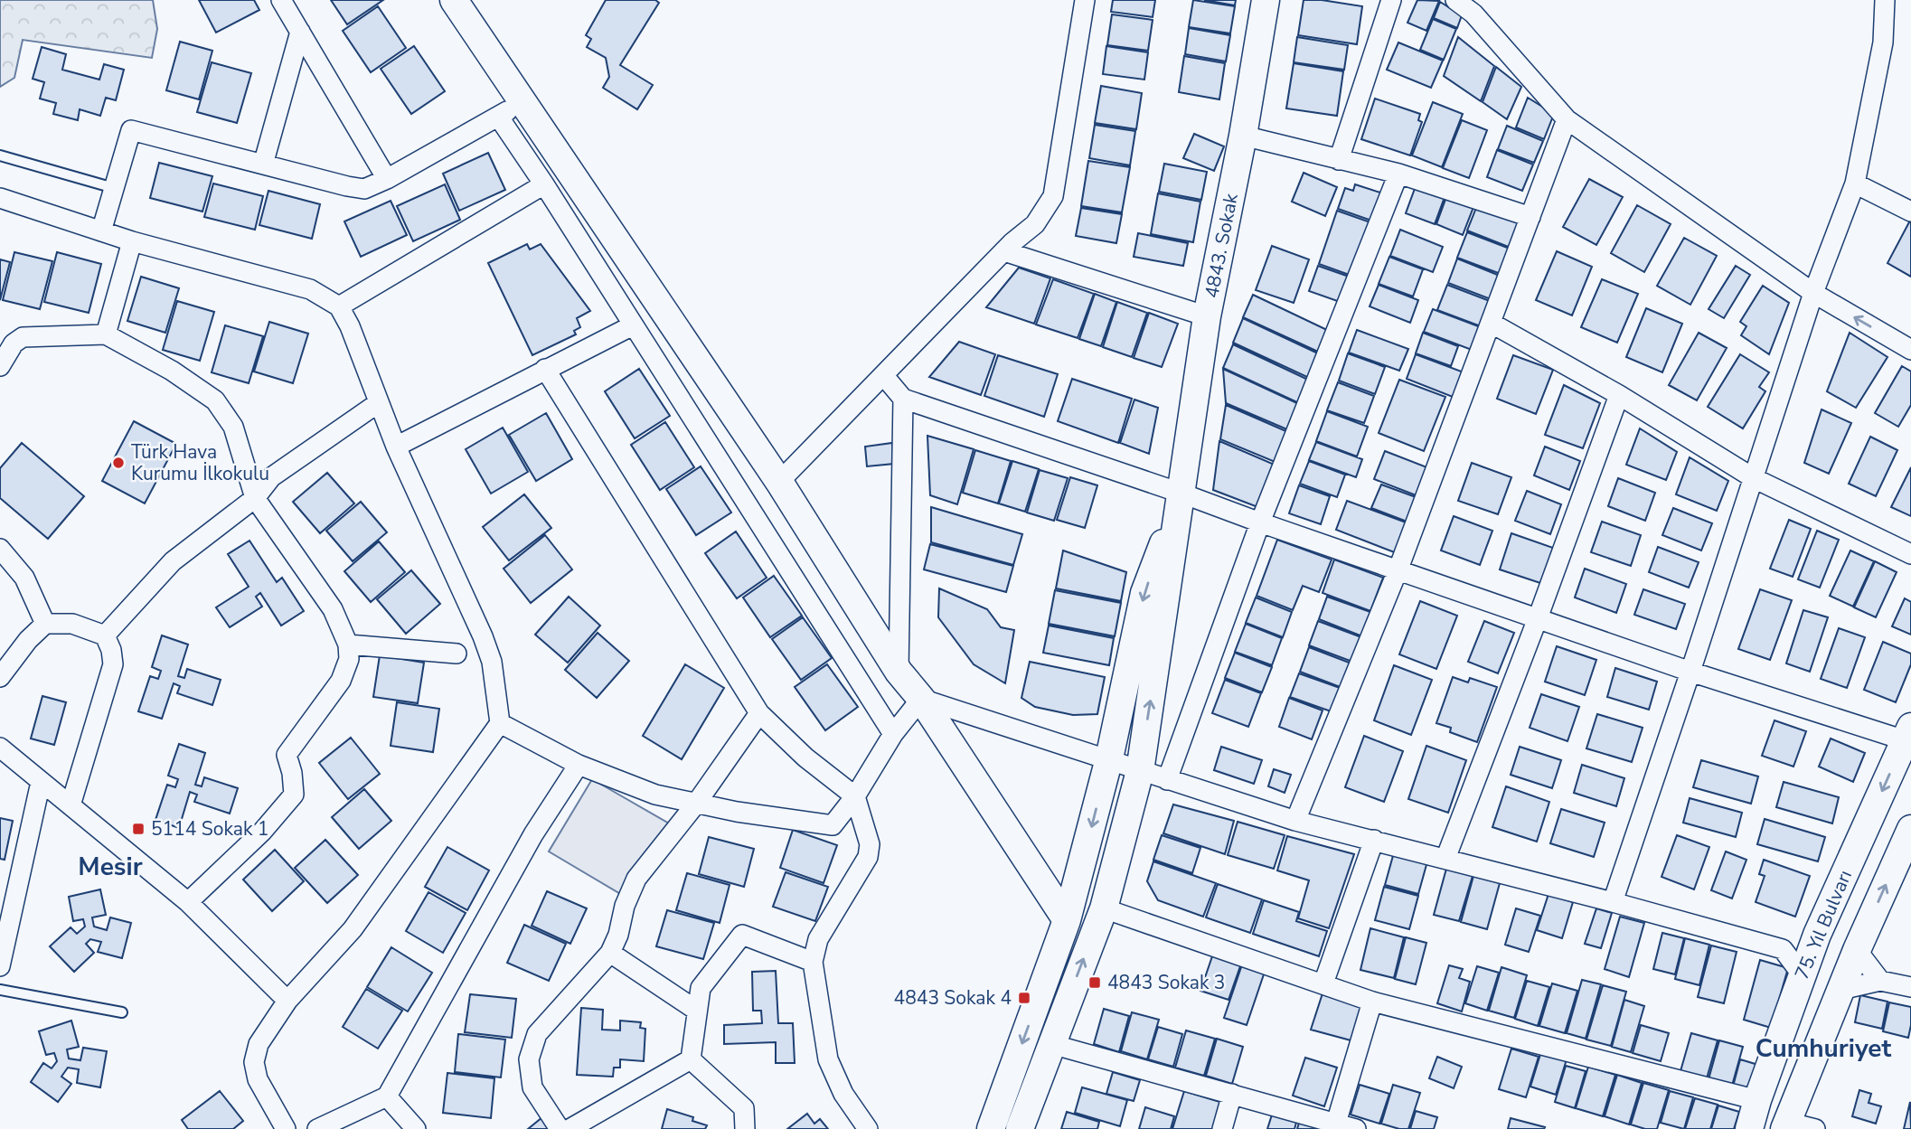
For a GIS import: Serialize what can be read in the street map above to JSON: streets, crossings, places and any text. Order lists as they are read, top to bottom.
{
  "streets": {
    "street": ["4843. Sokak", "75. Yıl Bulvarı"]
  },
  "districts": ["Mesir", "Cumhuriyet"],
  "places": {
    "other": ["Türk Hava Kurumu İlkokulu"],
    "transit": ["5114 Sokak 1", "4843 Sokak 3", "4843 Sokak 4"]
  }
}
